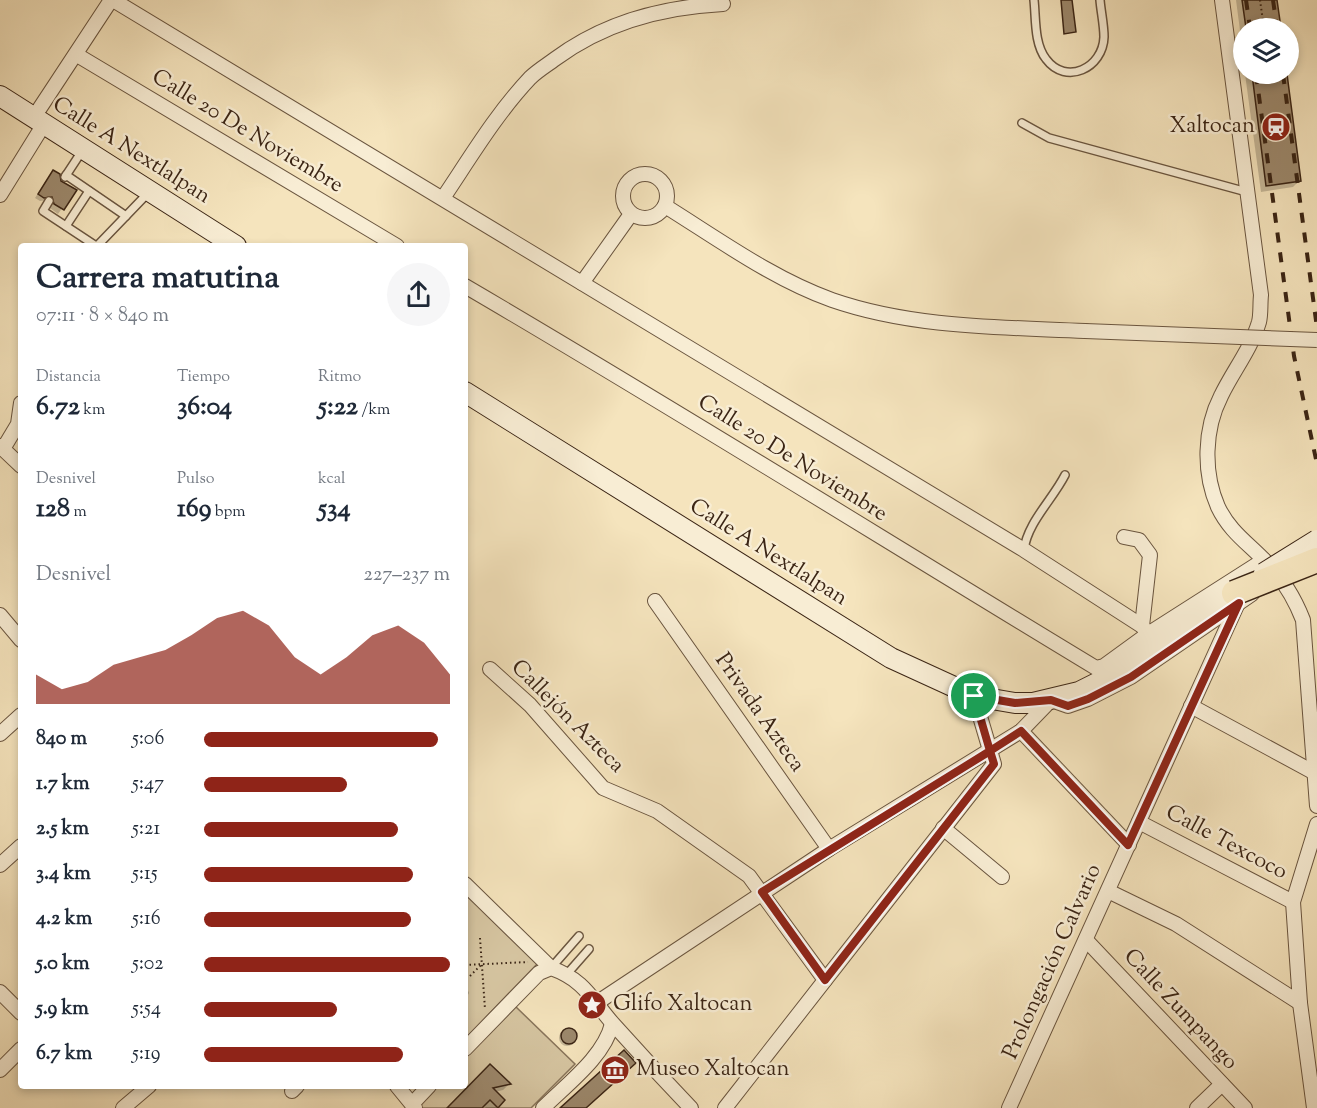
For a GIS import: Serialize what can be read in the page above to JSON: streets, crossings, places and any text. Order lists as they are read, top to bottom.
{
  "streets": {
    "main road": ["Calle A Nextlalpan"],
    "street": [
      "Calle 20 De Noviembre",
      "Privada Azteca",
      "Callejón Azteca",
      "Calle Texcoco",
      "Prolongación Calvario",
      "Calle Zumpango"
    ]
  },
  "crossings": [
    ["Calle A Nextlalpan", "Prolongación Calvario"],
    ["Calle Texcoco", "Prolongación Calvario"],
    ["Prolongación Calvario", "Calle Zumpango"]
  ],
  "places": {
    "station": ["Xaltocan"],
    "place": ["Glifo Xaltocan"],
    "museum": ["Museo Xaltocan"]
  },
  "page": {
    "heading": ["Carrera matutina", "07:11 · 8 × 840 m"],
    "stats": [
      ["Distancia", "6.72 km"],
      ["Tiempo", "36:04"],
      ["Ritmo", "5:22 /km"],
      ["Desnivel", "128 m"],
      ["Pulso", "169 bpm"],
      ["kcal", "534"]
    ],
    "chart": ["Desnivel", "227–237 m"],
    "list": [
      {
        "name": "840 m",
        "note": "5:06"
      },
      {
        "name": "1.7 km",
        "note": "5:47"
      },
      {
        "name": "2.5 km",
        "note": "5:21"
      },
      {
        "name": "3.4 km",
        "note": "5:15"
      },
      {
        "name": "4.2 km",
        "note": "5:16"
      },
      {
        "name": "5.0 km",
        "note": "5:02"
      },
      {
        "name": "5.9 km",
        "note": "5:54"
      },
      {
        "name": "6.7 km",
        "note": "5:19"
      }
    ]
  }
}
